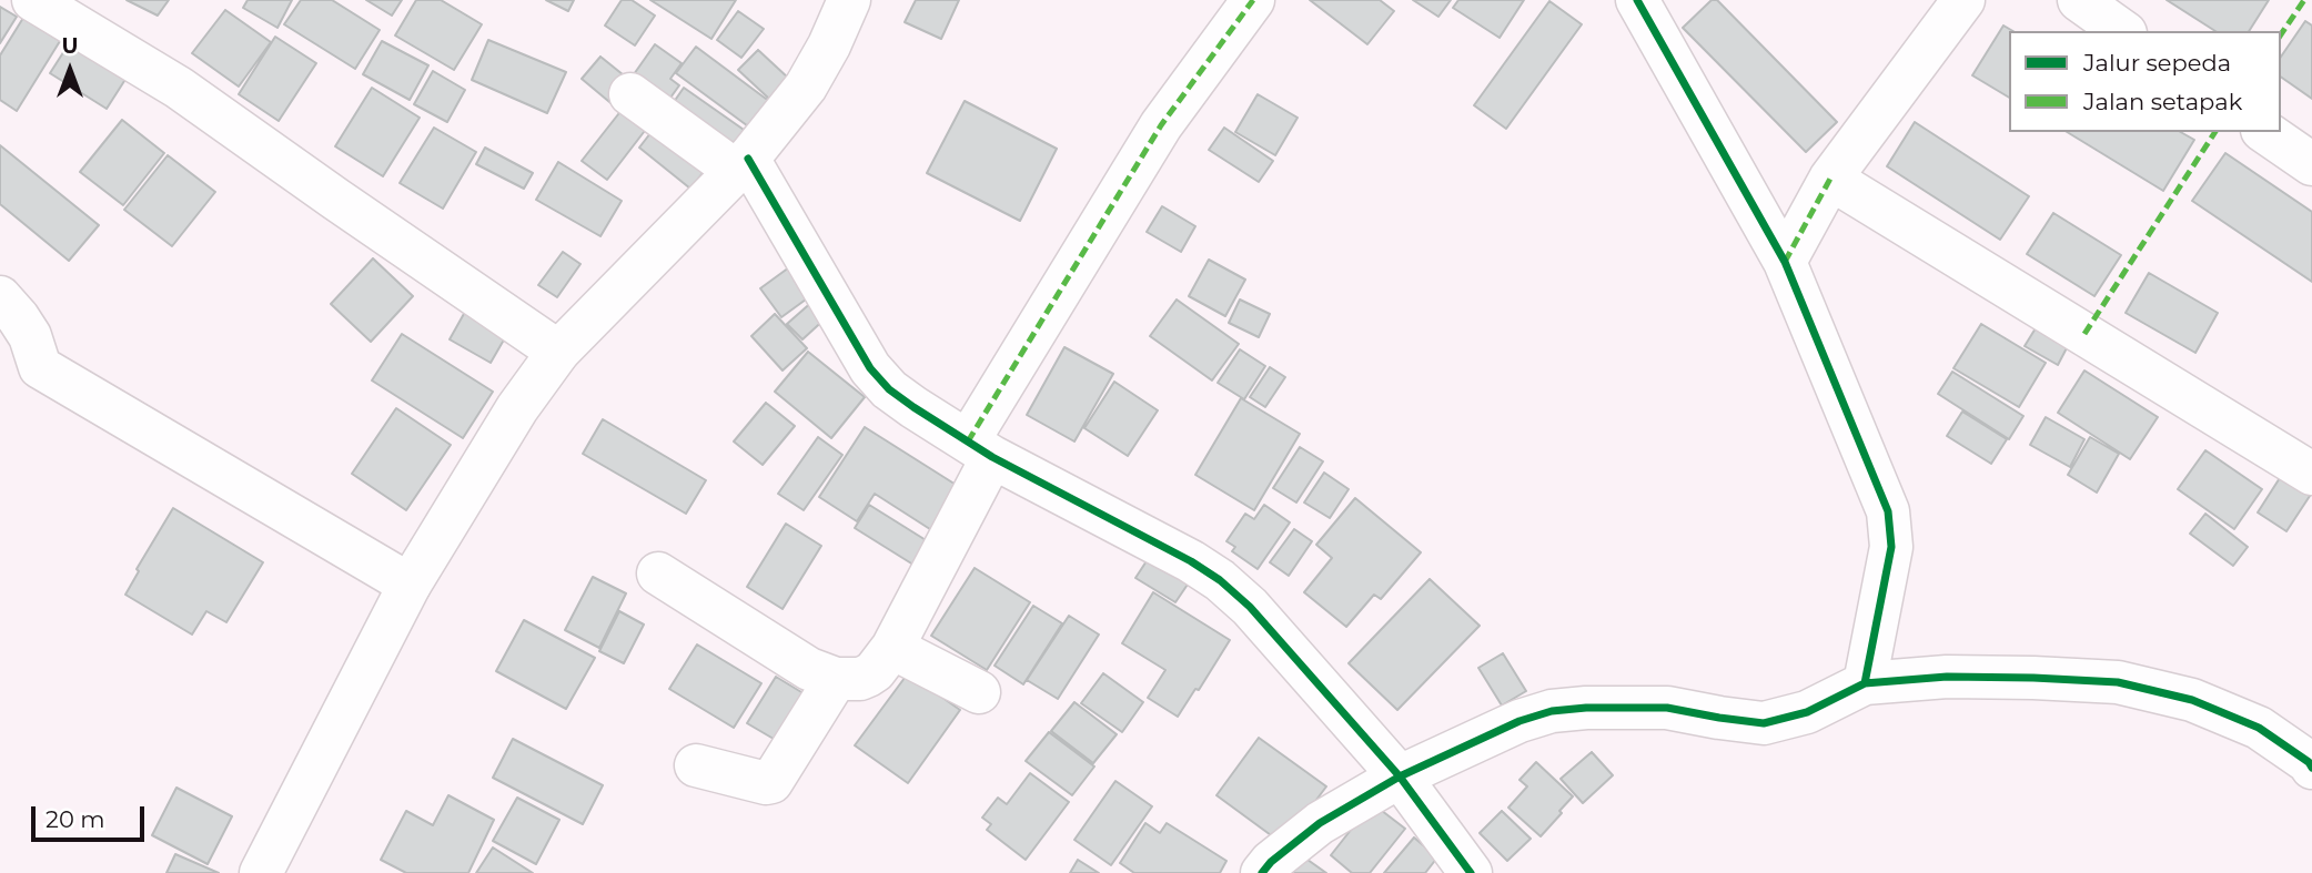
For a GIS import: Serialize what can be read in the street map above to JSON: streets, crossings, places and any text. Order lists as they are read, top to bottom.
{
  "legend": ["Jalur sepeda", "Jalan setapak"],
  "scale_bar": "20 m",
  "north": "top"
}
